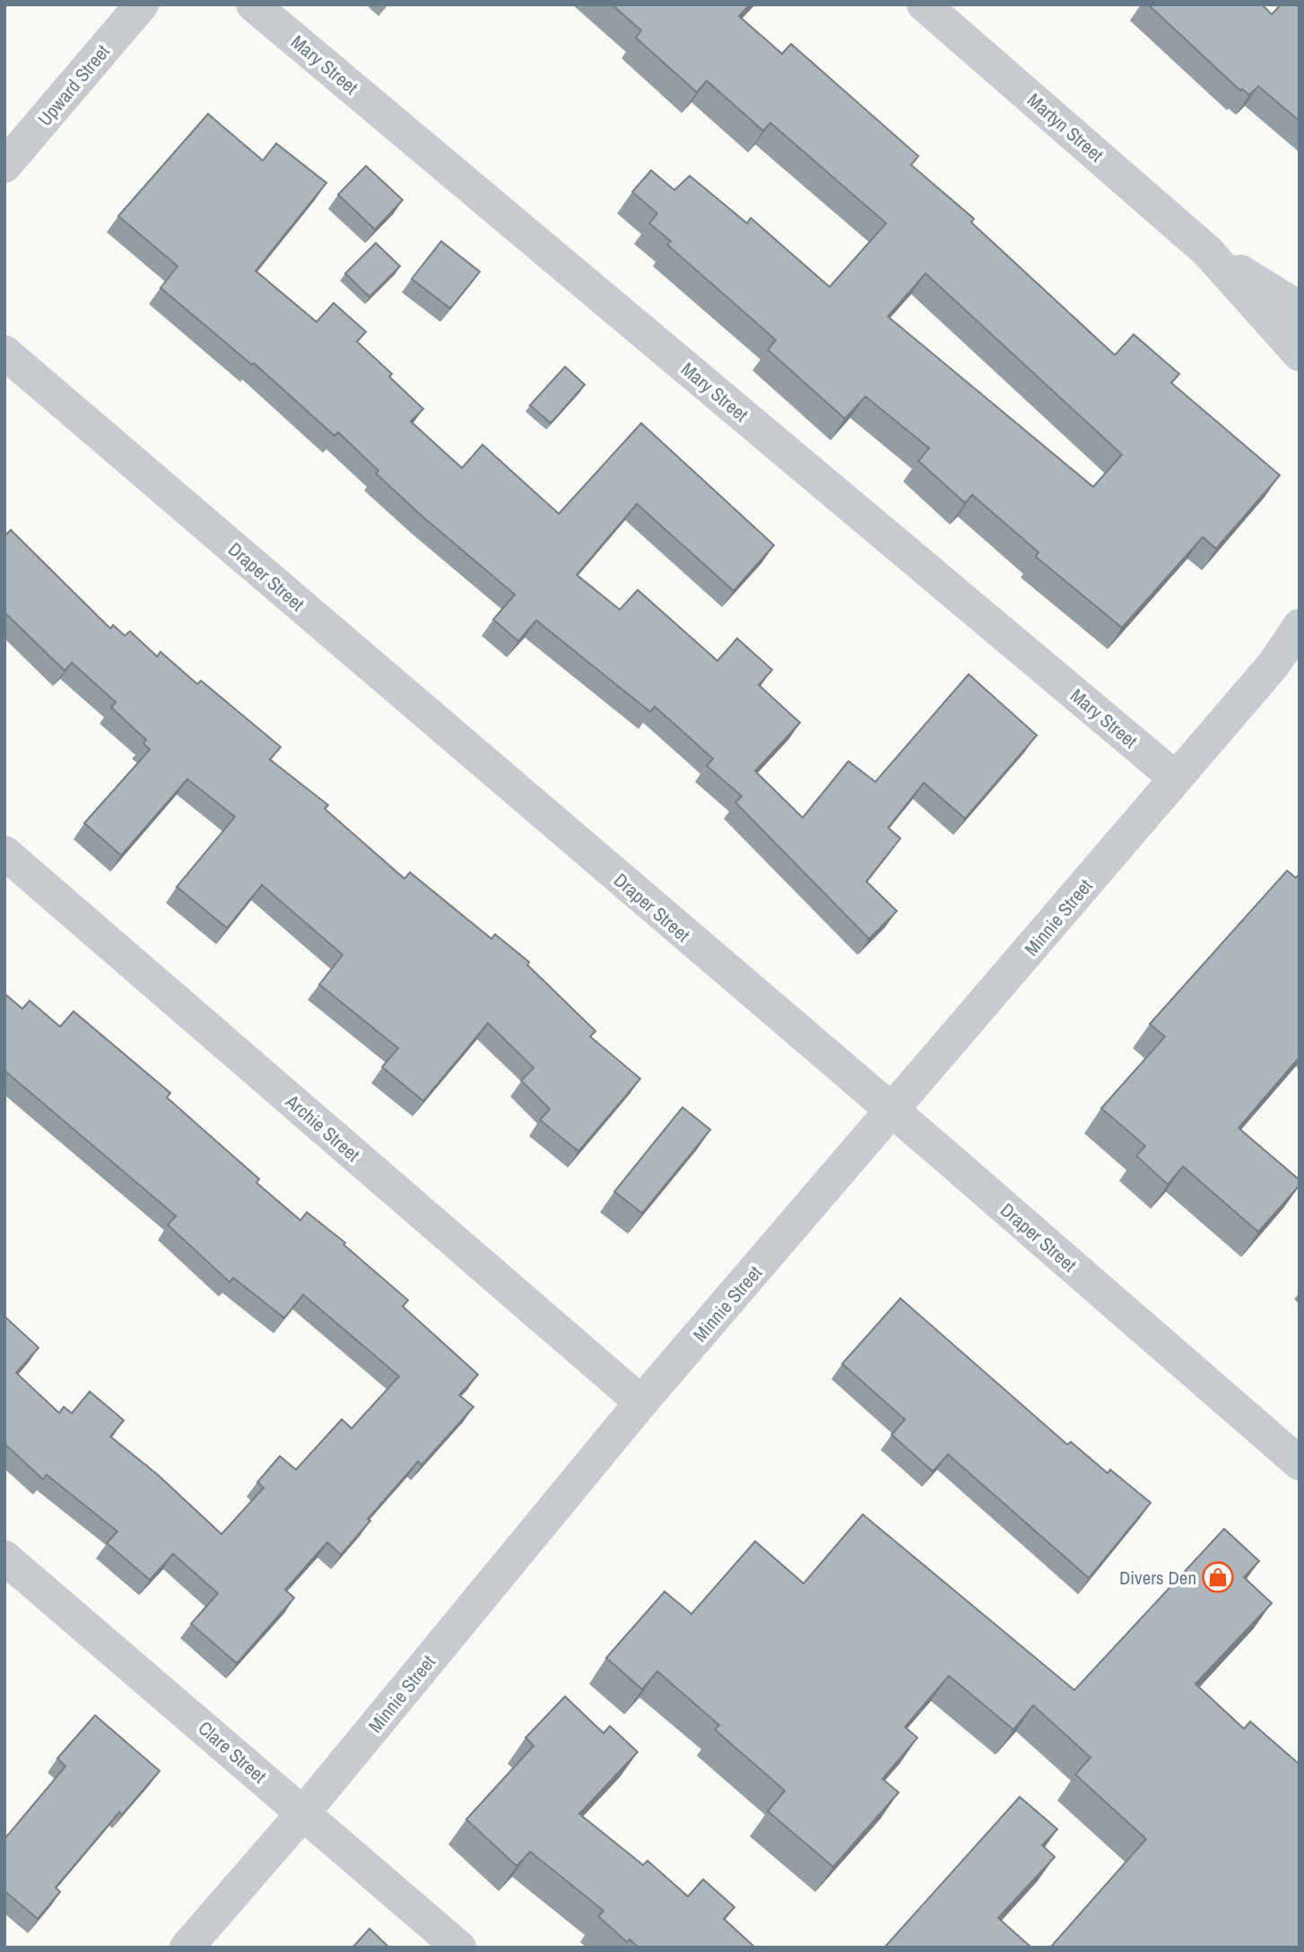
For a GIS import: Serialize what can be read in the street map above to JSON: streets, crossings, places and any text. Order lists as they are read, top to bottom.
{
  "streets": {
    "street": [
      "Mary Street",
      "Upward Street",
      "Martyn Street",
      "Draper Street",
      "Minnie Street",
      "Archie Street",
      "Clare Street"
    ]
  },
  "crossings": [
    ["Mary Street", "Minnie Street"],
    ["Draper Street", "Minnie Street"],
    ["Minnie Street", "Archie Street"],
    ["Minnie Street", "Clare Street"]
  ],
  "places": {
    "shop": ["Divers Den"]
  }
}
